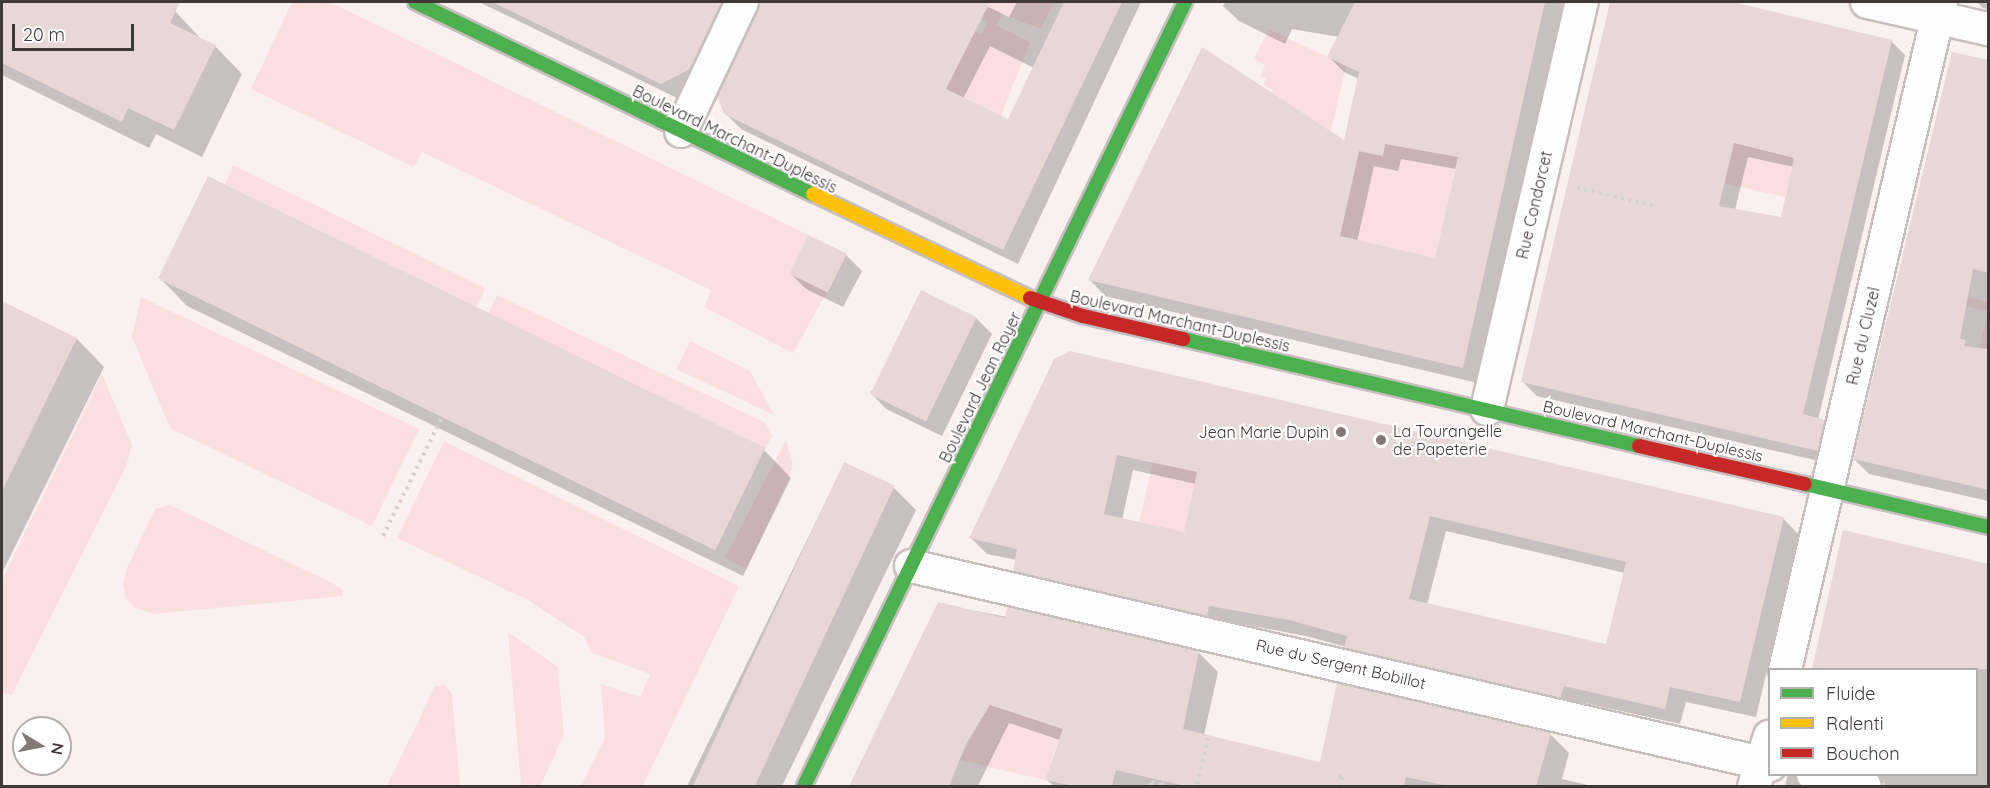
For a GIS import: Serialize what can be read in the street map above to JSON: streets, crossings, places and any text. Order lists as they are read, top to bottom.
{
  "streets": {
    "street": [
      "Boulevard Marchant-Duplessis",
      "Rue Condorcet",
      "Rue du Cluzel",
      "Boulevard Jean Royer",
      "Rue du Sergent Bobillot"
    ]
  },
  "crossings": [
    ["Boulevard Marchant-Duplessis", "Rue Condorcet"],
    ["Boulevard Marchant-Duplessis", "Rue du Cluzel"],
    ["Boulevard Marchant-Duplessis", "Boulevard Jean Royer"],
    ["Boulevard Jean Royer", "Rue du Sergent Bobillot"]
  ],
  "places": ["Jean Marie Dupin", "La Tourangelle de Papeterie"],
  "legend": ["Fluide", "Ralenti", "Bouchon"],
  "scale_bar": "20 m",
  "north": "right"
}
